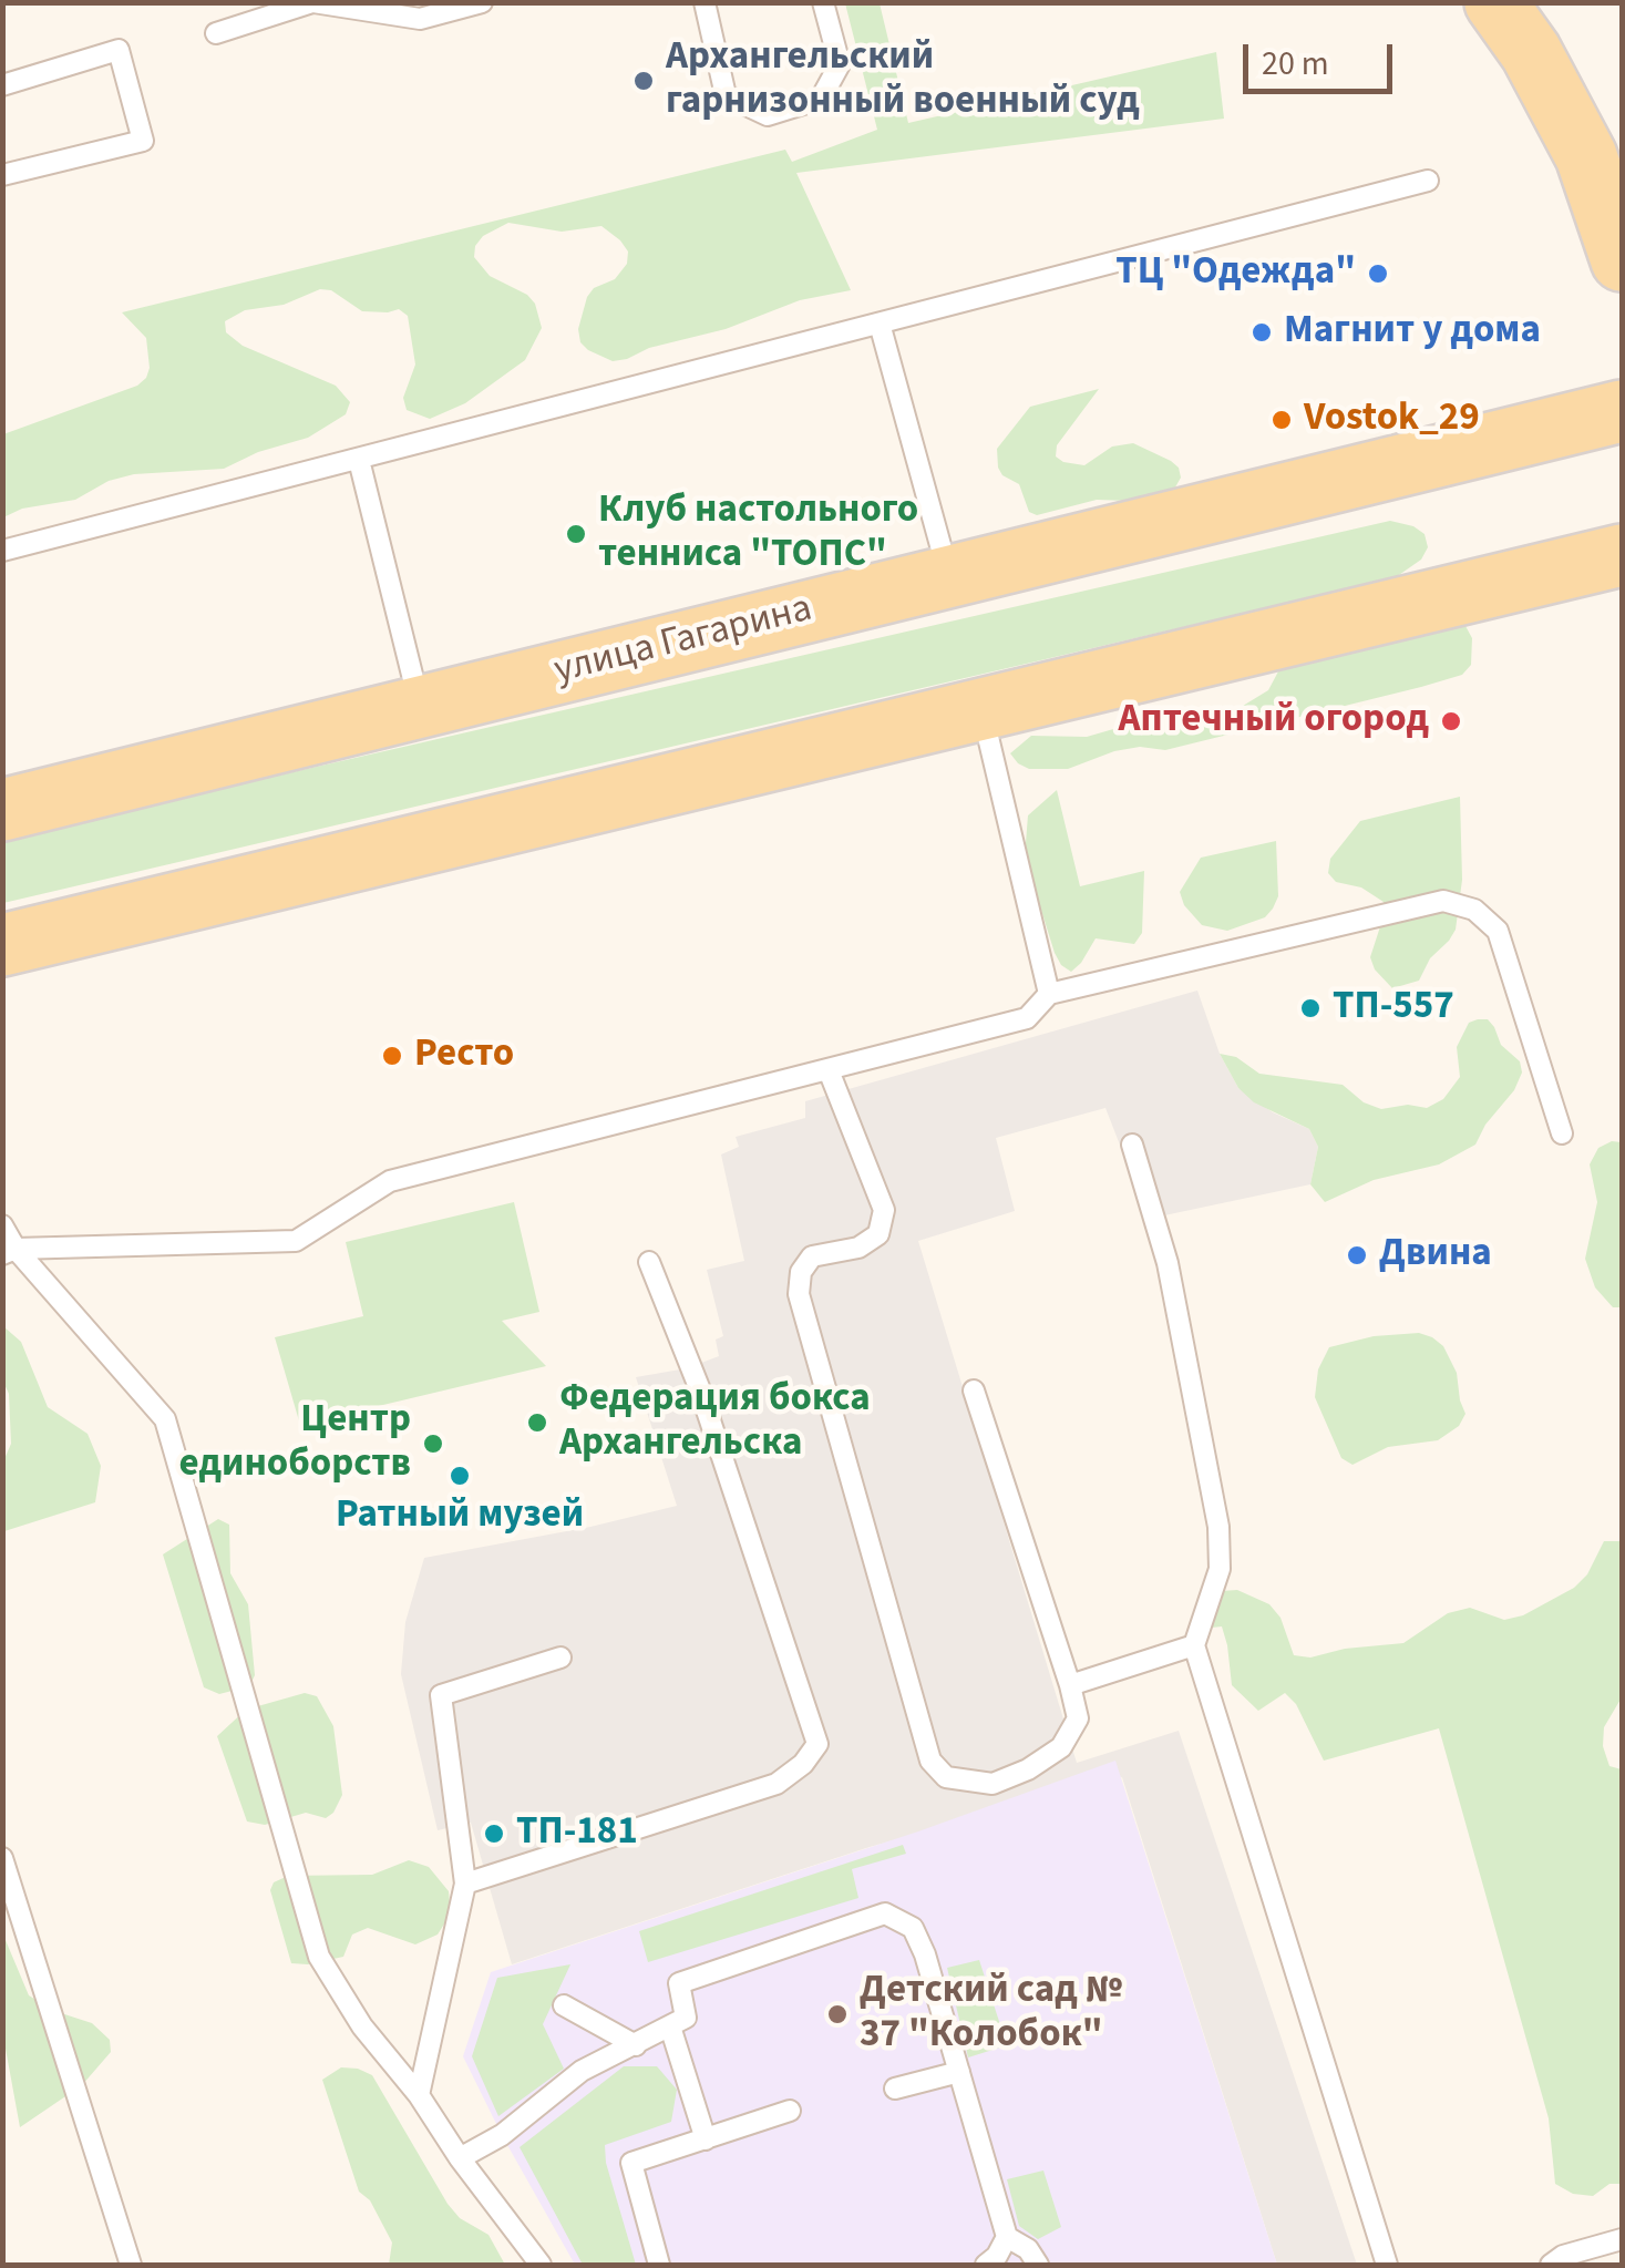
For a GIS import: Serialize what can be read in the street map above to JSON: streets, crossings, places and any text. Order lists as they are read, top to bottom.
{
  "streets": {
    "main road": ["улица Гагарина"]
  },
  "places": [
    "Архангельский гарнизонный военный суд",
    "ТЦ \"Одежда\"",
    "Магнит у дома",
    "Vostok_29",
    "Клуб настольного тенниса \"ТОПС\"",
    "Аптечный огород",
    "ТП-557",
    "Ресто",
    "Двина",
    "Федерация бокса Архангельска",
    "Центр единоборств",
    "Ратный музей",
    "ТП-181",
    "Детский сад № 37 \"Колобок\""
  ],
  "scale_bar": "20 m"
}
